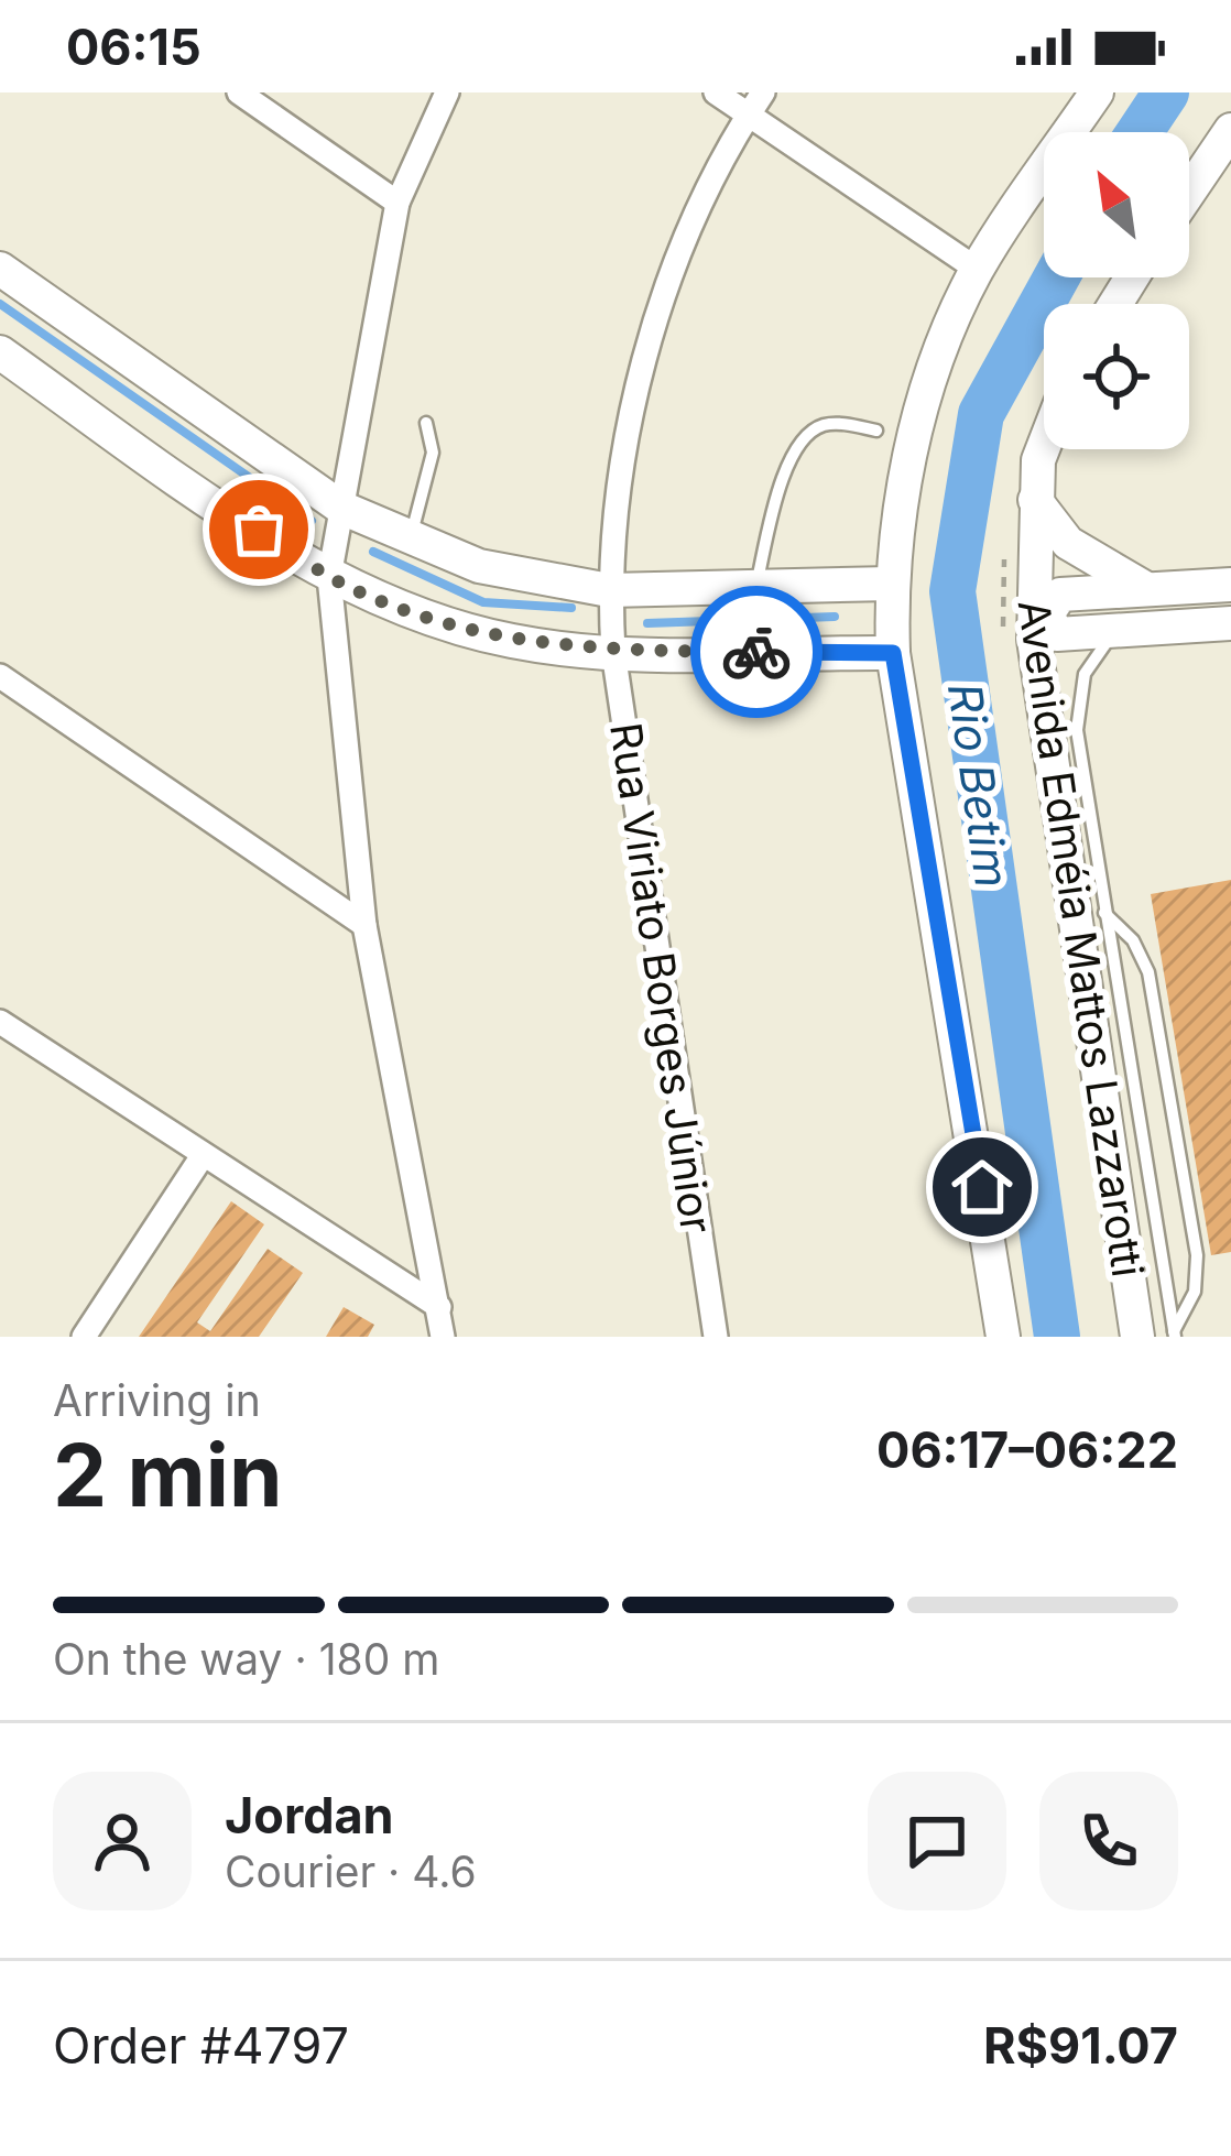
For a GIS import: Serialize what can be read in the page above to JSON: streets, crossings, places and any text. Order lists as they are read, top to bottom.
{
  "streets": {
    "street": ["Avenida Edméia Mattos Lazzarotti", "Rua Viriato Borges Júnior"]
  },
  "water": ["Rio Betim"],
  "north": "top left",
  "page": {
    "status": "06:15",
    "heading": ["2 min", "Arriving in", "06:17–06:22"],
    "panel": [
      "Jordan",
      "Courier · 4.6",
      "Order #4797",
      "R$91.07"
    ],
    "bar": "On the way · 180 m"
  }
}
